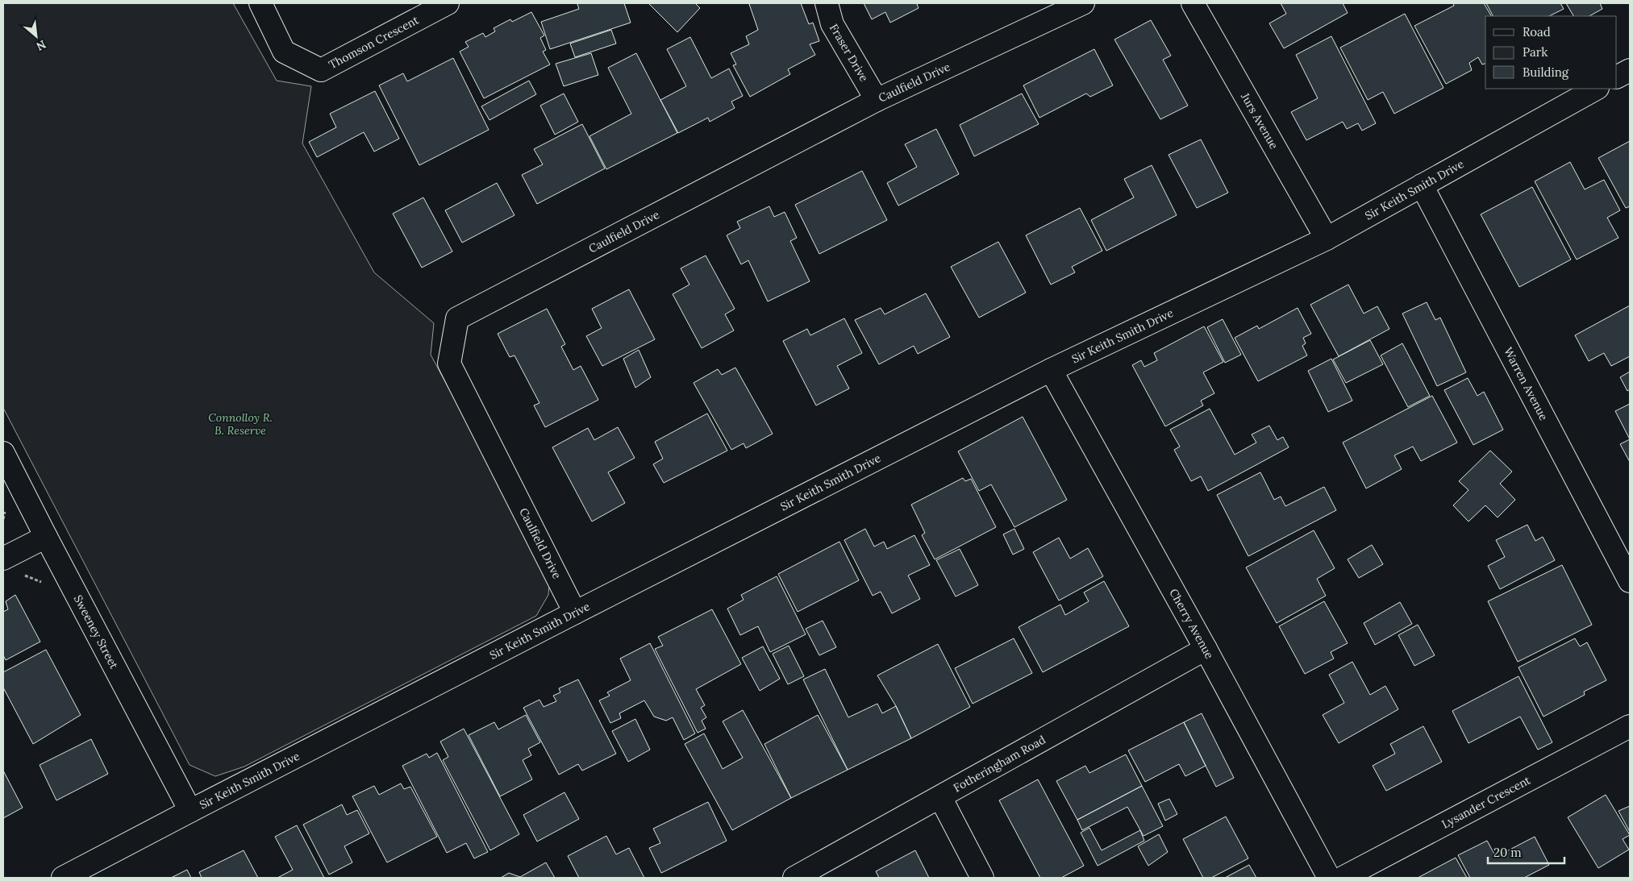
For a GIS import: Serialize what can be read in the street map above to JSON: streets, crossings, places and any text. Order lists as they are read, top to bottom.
{
  "streets": {
    "street": [
      "Thomson Crescent",
      "Fraser Drive",
      "Caulfield Drive",
      "Jurs Avenue",
      "Sir Keith Smith Drive",
      "Warren Avenue",
      "Cherry Avenue",
      "Sweeney Street",
      "Fotheringham Road",
      "Lysander Crescent"
    ]
  },
  "crossings": [
    ["Fraser Drive", "Caulfield Drive"],
    ["Caulfield Drive", "Sir Keith Smith Drive"],
    ["Jurs Avenue", "Sir Keith Smith Drive"],
    ["Sir Keith Smith Drive", "Warren Avenue"],
    ["Sir Keith Smith Drive", "Cherry Avenue"],
    ["Sir Keith Smith Drive", "Sweeney Street"],
    ["Cherry Avenue", "Fotheringham Road"]
  ],
  "parks": ["Connolloy R. B. Reserve"],
  "legend": ["Road", "Park", "Building"],
  "scale_bar": "20 m",
  "north": "bottom right"
}
